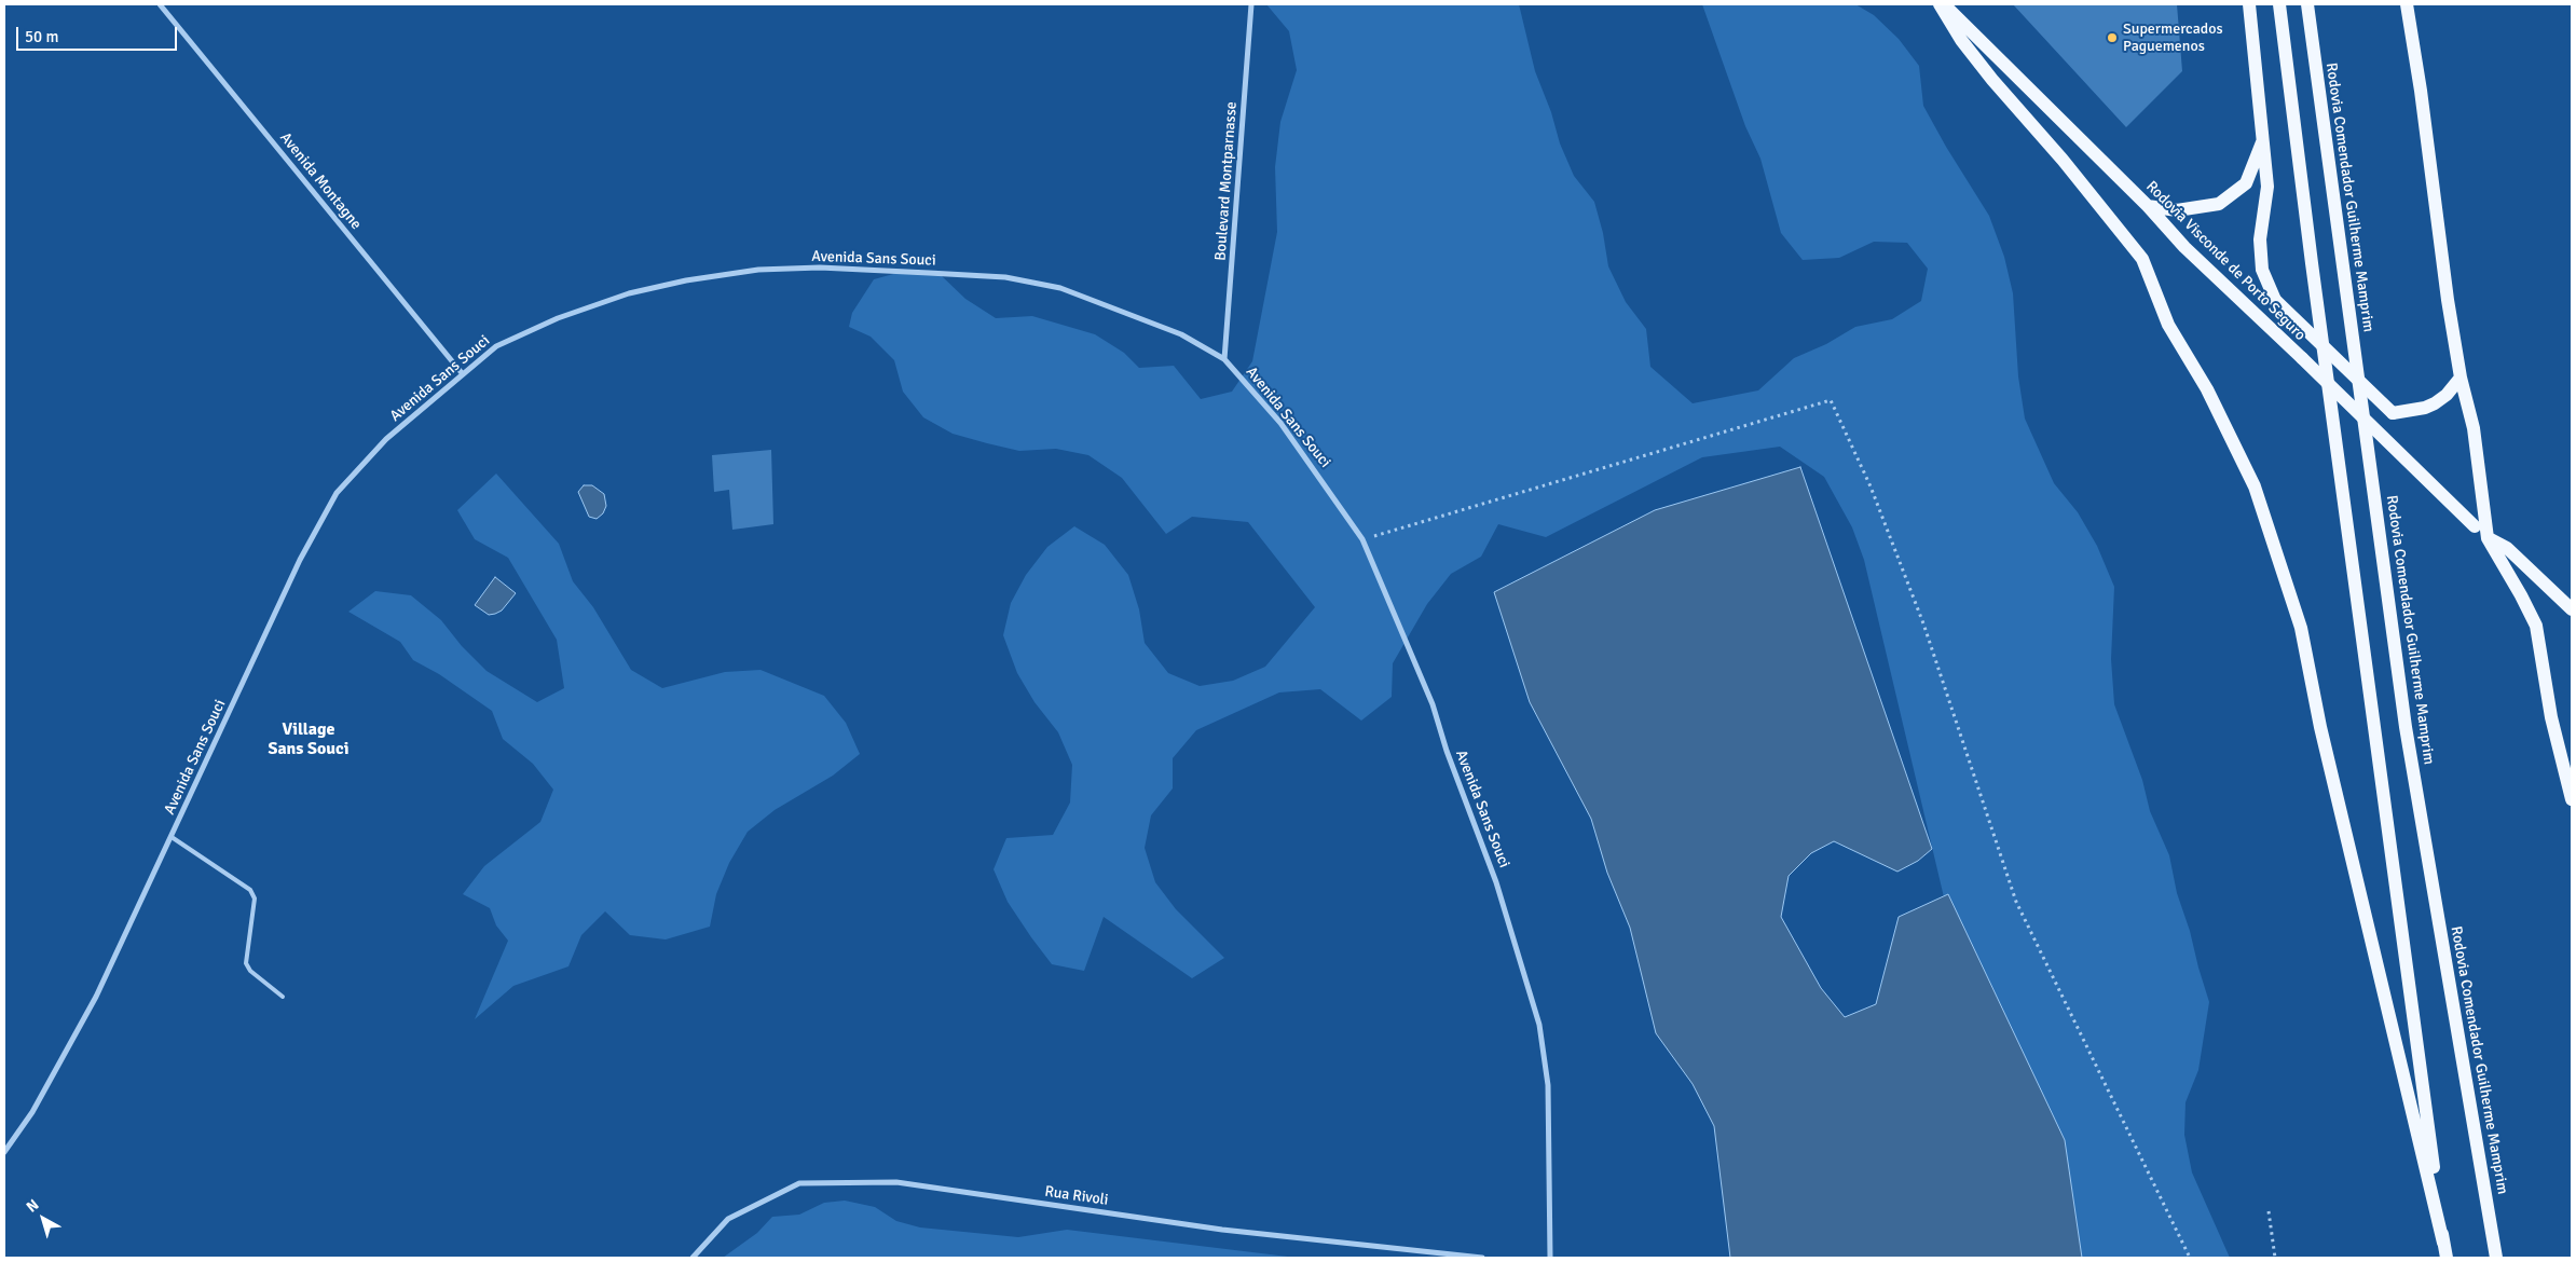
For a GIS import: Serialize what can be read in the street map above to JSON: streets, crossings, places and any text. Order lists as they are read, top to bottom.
{
  "streets": {
    "main road": ["Rodovia Comendador Guilherme Mamprim", "Rodovia Visconde de Porto Seguro"],
    "street": [
      "Avenida Montagne",
      "Boulevard Montparnasse",
      "Avenida Sans Souci",
      "Rua Rivoli"
    ]
  },
  "crossings": [
    ["Avenida Montagne", "Avenida Sans Souci"],
    ["Boulevard Montparnasse", "Avenida Sans Souci"]
  ],
  "districts": ["Village Sans Souci"],
  "places": ["Supermercados Paguemenos"],
  "scale_bar": "50 m",
  "north": "top left"
}
